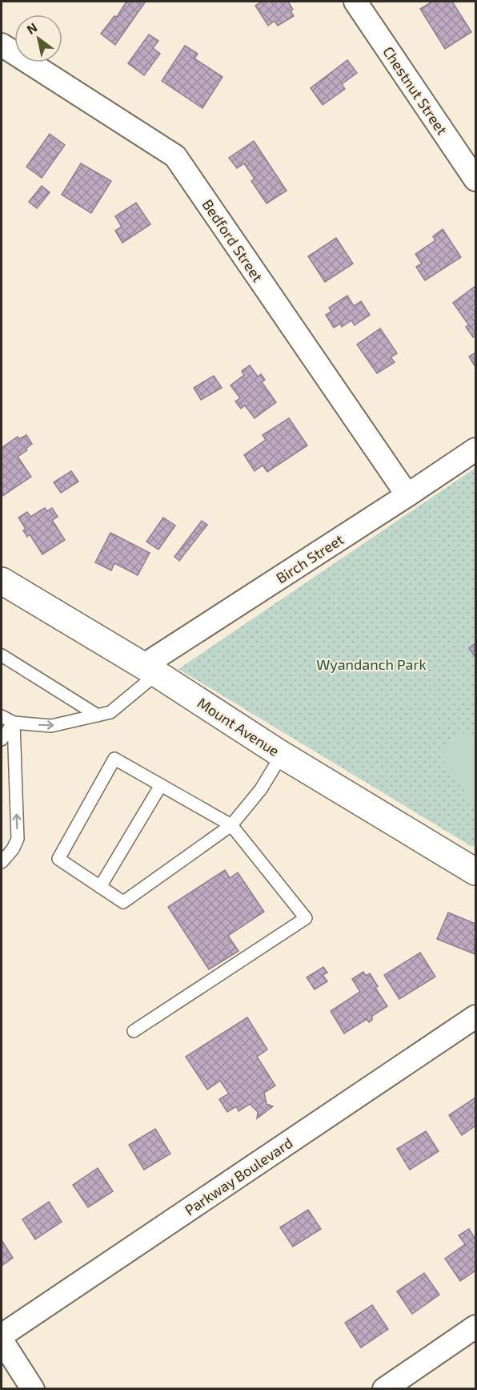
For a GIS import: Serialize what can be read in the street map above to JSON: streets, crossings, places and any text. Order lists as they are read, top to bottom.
{
  "streets": {
    "street": [
      "Chestnut Street",
      "Bedford Street",
      "Birch Street",
      "Mount Avenue",
      "Parkway Boulevard"
    ]
  },
  "crossings": [
    ["Bedford Street", "Birch Street"],
    ["Birch Street", "Mount Avenue"]
  ],
  "parks": ["Wyandanch Park"],
  "north": "top left"
}
